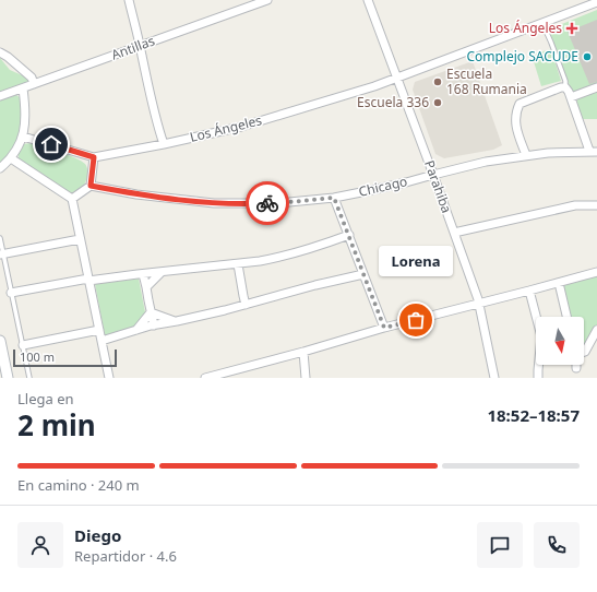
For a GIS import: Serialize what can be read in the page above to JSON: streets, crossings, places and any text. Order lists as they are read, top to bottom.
{
  "streets": {
    "street": [
      "Antillas",
      "Los Ángeles",
      "Chicago",
      "Parahiba"
    ]
  },
  "crossings": [
    ["Los Ángeles", "Parahiba"],
    ["Chicago", "Parahiba"]
  ],
  "places": {
    "health": ["Los Ángeles"],
    "other": [
      "Complejo SACUDE",
      "Escuela 168 Rumania",
      "Escuela 336",
      "Lorena"
    ]
  },
  "scale_bar": "100 m",
  "north": "bottom",
  "page": {
    "bubble": "Lorena",
    "scale": "100 m",
    "heading": ["2 min", "Llega en", "18:52–18:57"],
    "panel": ["Diego", "Repartidor · 4.6"],
    "bar": "En camino · 240 m"
  }
}
